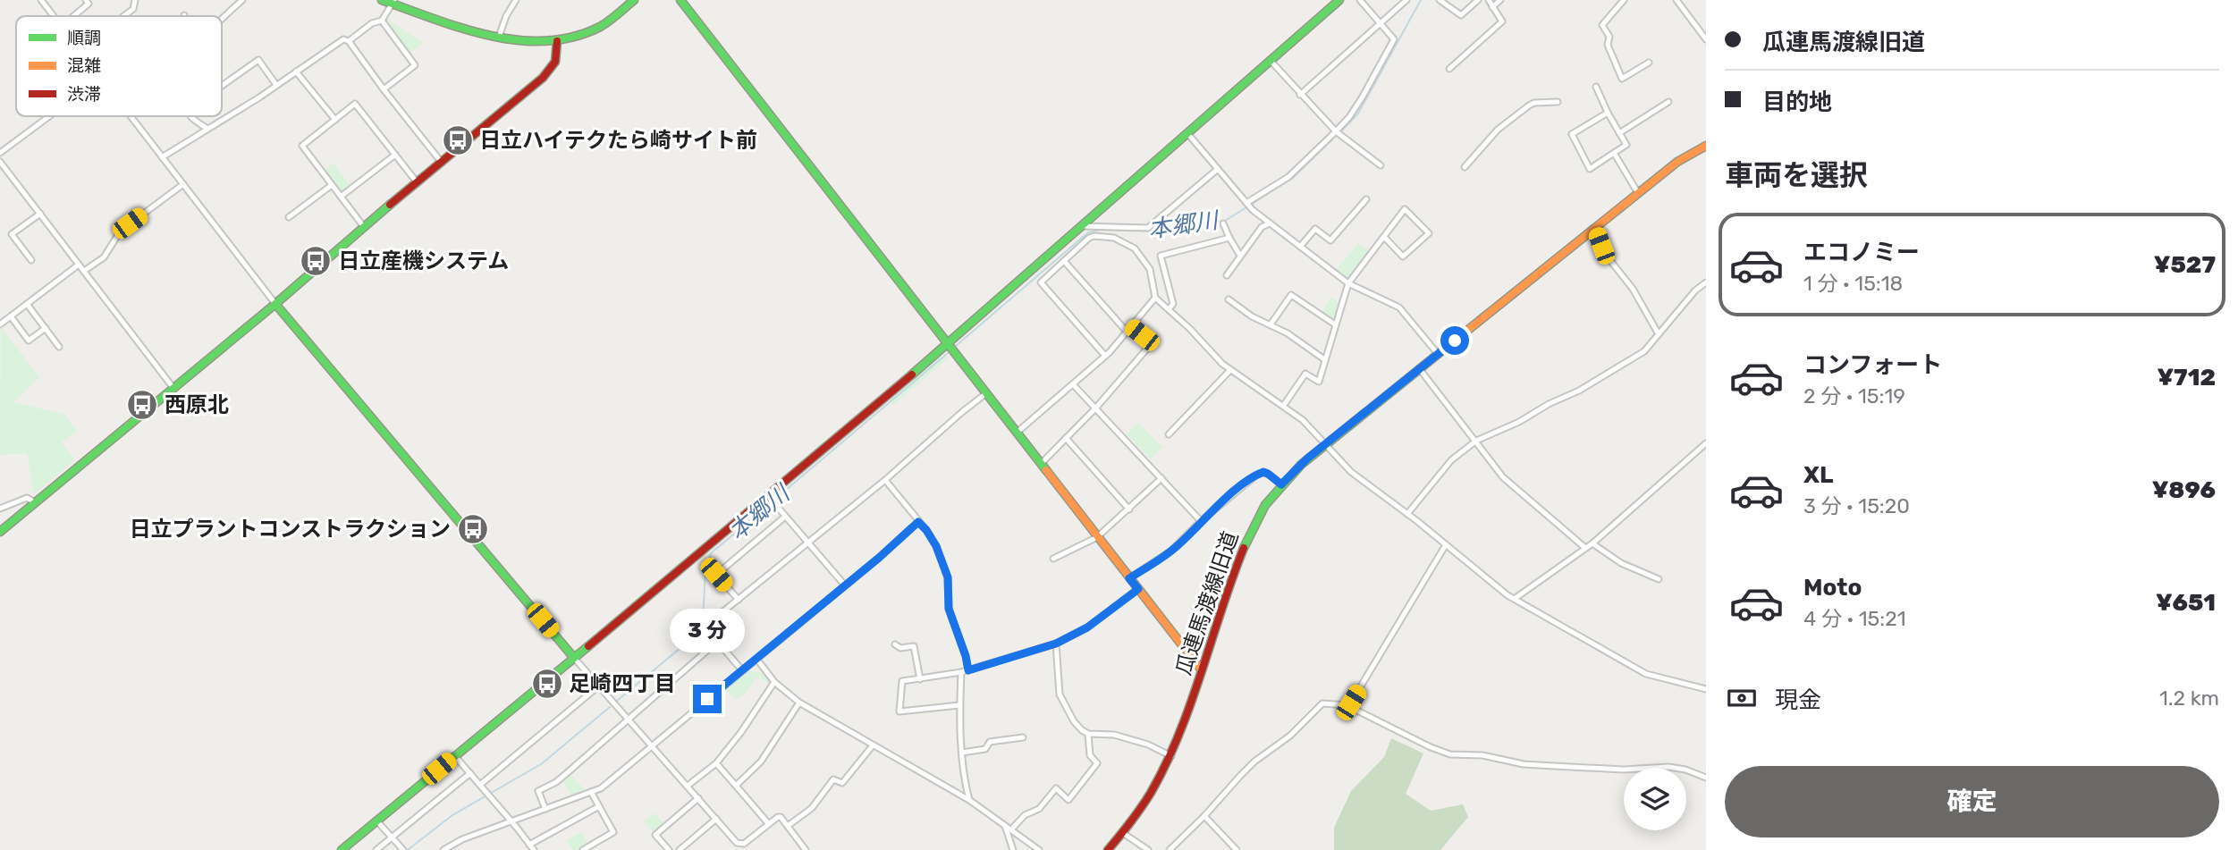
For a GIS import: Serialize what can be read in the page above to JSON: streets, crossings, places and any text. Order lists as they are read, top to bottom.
{
  "streets": {
    "street": ["瓜連馬渡線旧道"]
  },
  "water": ["本郷川"],
  "places": {
    "bus stop": [
      "日立ハイテクたら崎サイト前",
      "日立産機システム",
      "西原北",
      "日立プラントコンストラクション",
      "足崎四丁目"
    ]
  },
  "legend": ["順調", "混雑", "渋滞"],
  "page": {
    "banner": ["瓜連馬渡線旧道", "目的地"],
    "heading": "車両を選択",
    "list": [
      {
        "name": "エコノミー",
        "note": "1 分 · 15:18",
        "value": "¥527"
      },
      {
        "name": "コンフォート",
        "note": "2 分 · 15:19",
        "value": "¥712"
      },
      {
        "name": "XL",
        "note": "3 分 · 15:20",
        "value": "¥896"
      },
      {
        "name": "Moto",
        "note": "4 分 · 15:21",
        "value": "¥651"
      }
    ],
    "bubble": "3 分",
    "pay": ["現金", "1.2 km"],
    "buttons": "確定"
  }
}
